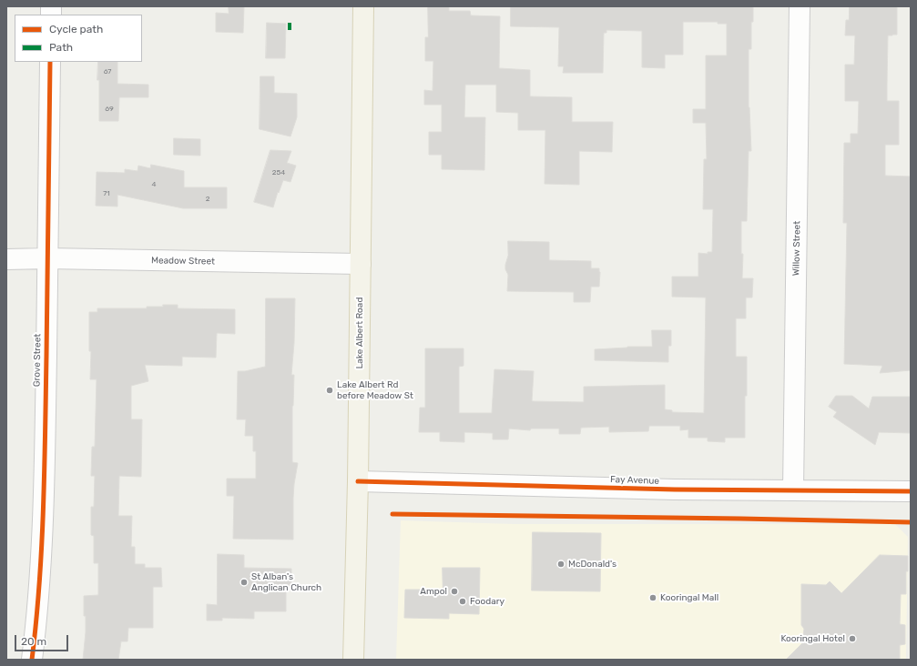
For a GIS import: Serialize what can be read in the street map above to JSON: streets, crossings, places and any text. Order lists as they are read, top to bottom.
{
  "streets": {
    "main road": ["Lake Albert Road"],
    "street": [
      "Willow Street",
      "Meadow Street",
      "Grove Street",
      "Fay Avenue"
    ]
  },
  "crossings": [
    ["Willow Street", "Fay Avenue"],
    ["Meadow Street", "Lake Albert Road"],
    ["Meadow Street", "Grove Street"],
    ["Lake Albert Road", "Fay Avenue"]
  ],
  "places": [
    "Lake Albert Rd before Meadow St",
    "McDonald's",
    "St Alban's Anglican Church",
    "Ampol",
    "Kooringal Mall",
    "Foodary",
    "Kooringal Hotel"
  ],
  "house_numbers": [
    "67",
    "69",
    "254",
    "4",
    "71",
    "2"
  ],
  "legend": ["Cycle path", "Path"],
  "scale_bar": "20 m"
}
